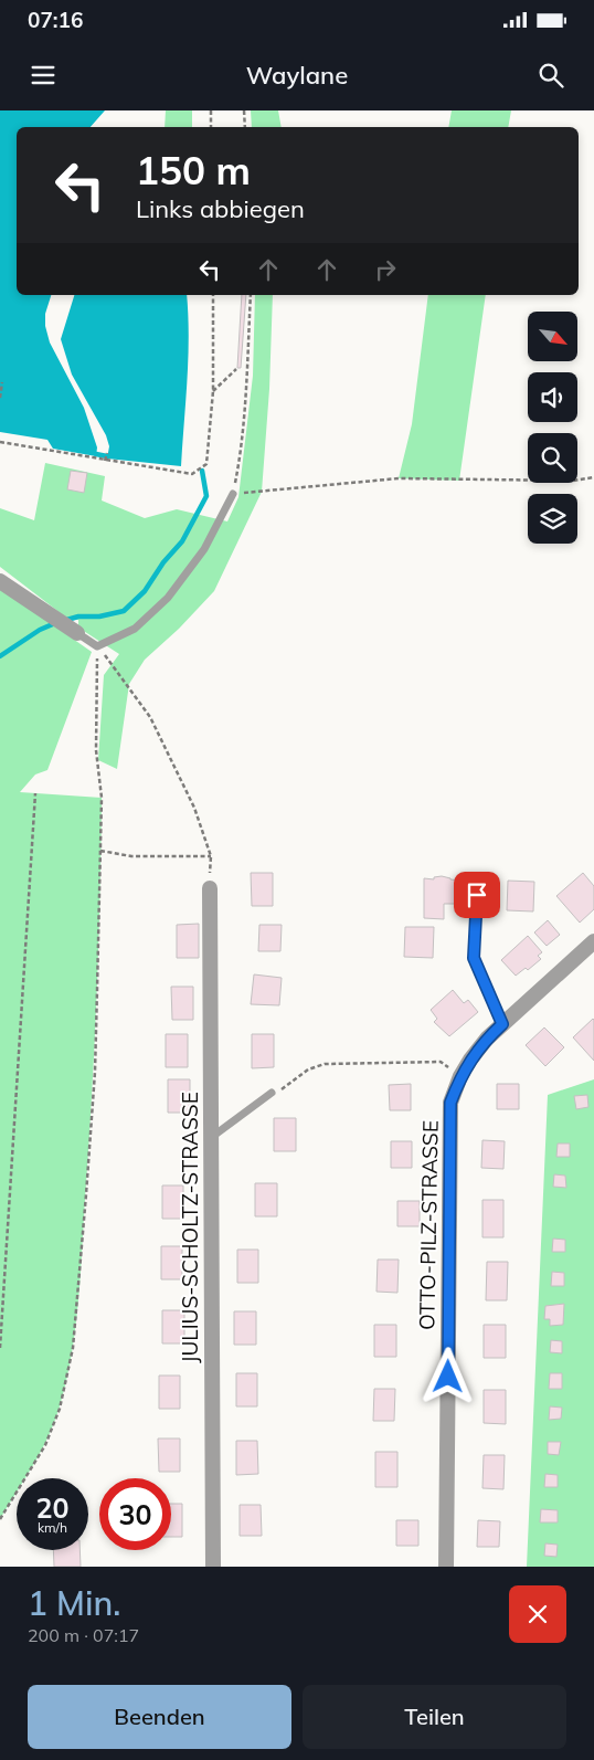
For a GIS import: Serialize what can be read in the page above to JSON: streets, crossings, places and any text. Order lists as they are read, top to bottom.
{
  "streets": {
    "street": ["OTTO-PILZ-STRASSE", "JULIUS-SCHOLTZ-STRASSE"]
  },
  "north": "bottom right",
  "page": {
    "status": "07:16",
    "header": "Waylane",
    "turn": ["150 m", "Links abbiegen"],
    "speed": "20 km/h",
    "limit": "30",
    "heading": ["1 Min.", "200 m · 07:17"],
    "buttons": ["Beenden", "Teilen"]
  }
}
